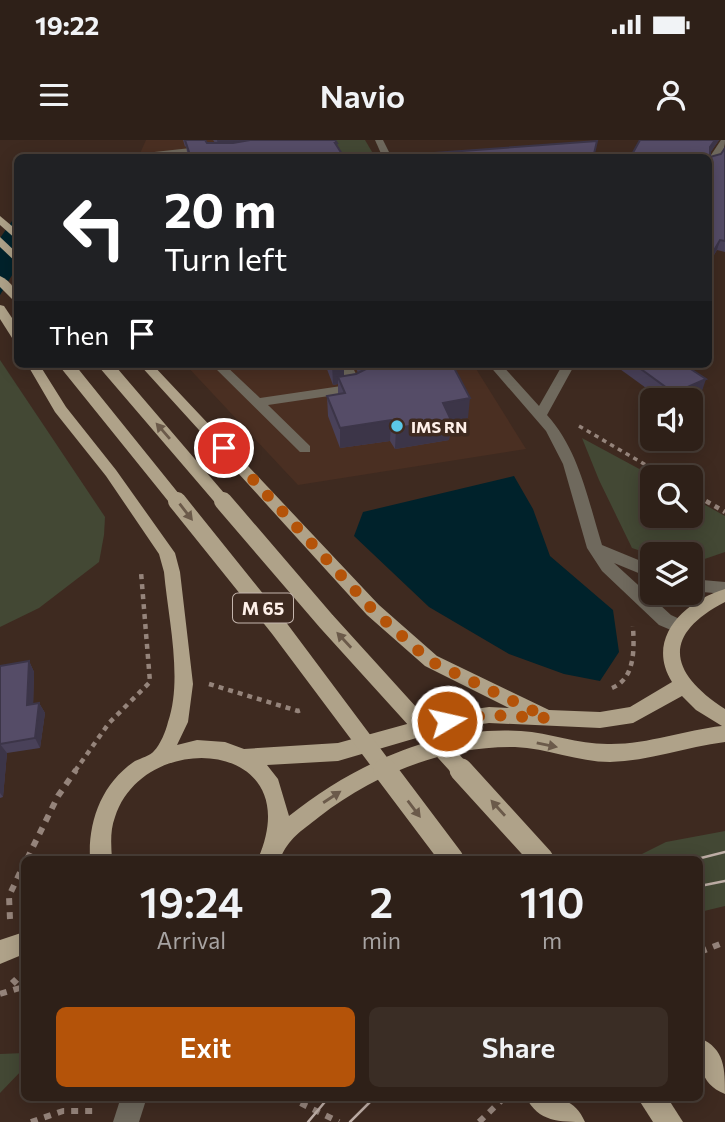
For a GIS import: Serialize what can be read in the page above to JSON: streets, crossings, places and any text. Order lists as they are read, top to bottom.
{
  "streets": {
    "main road": ["M 65"]
  },
  "places": ["IMS RN"],
  "page": {
    "status": "19:22",
    "header": "Navio",
    "turn": ["20 m", "Turn left"],
    "then": "Then",
    "eta": [
      "19:24",
      "Arrival",
      "2",
      "min",
      "110",
      "m"
    ],
    "buttons": ["Exit", "Share"]
  }
}
